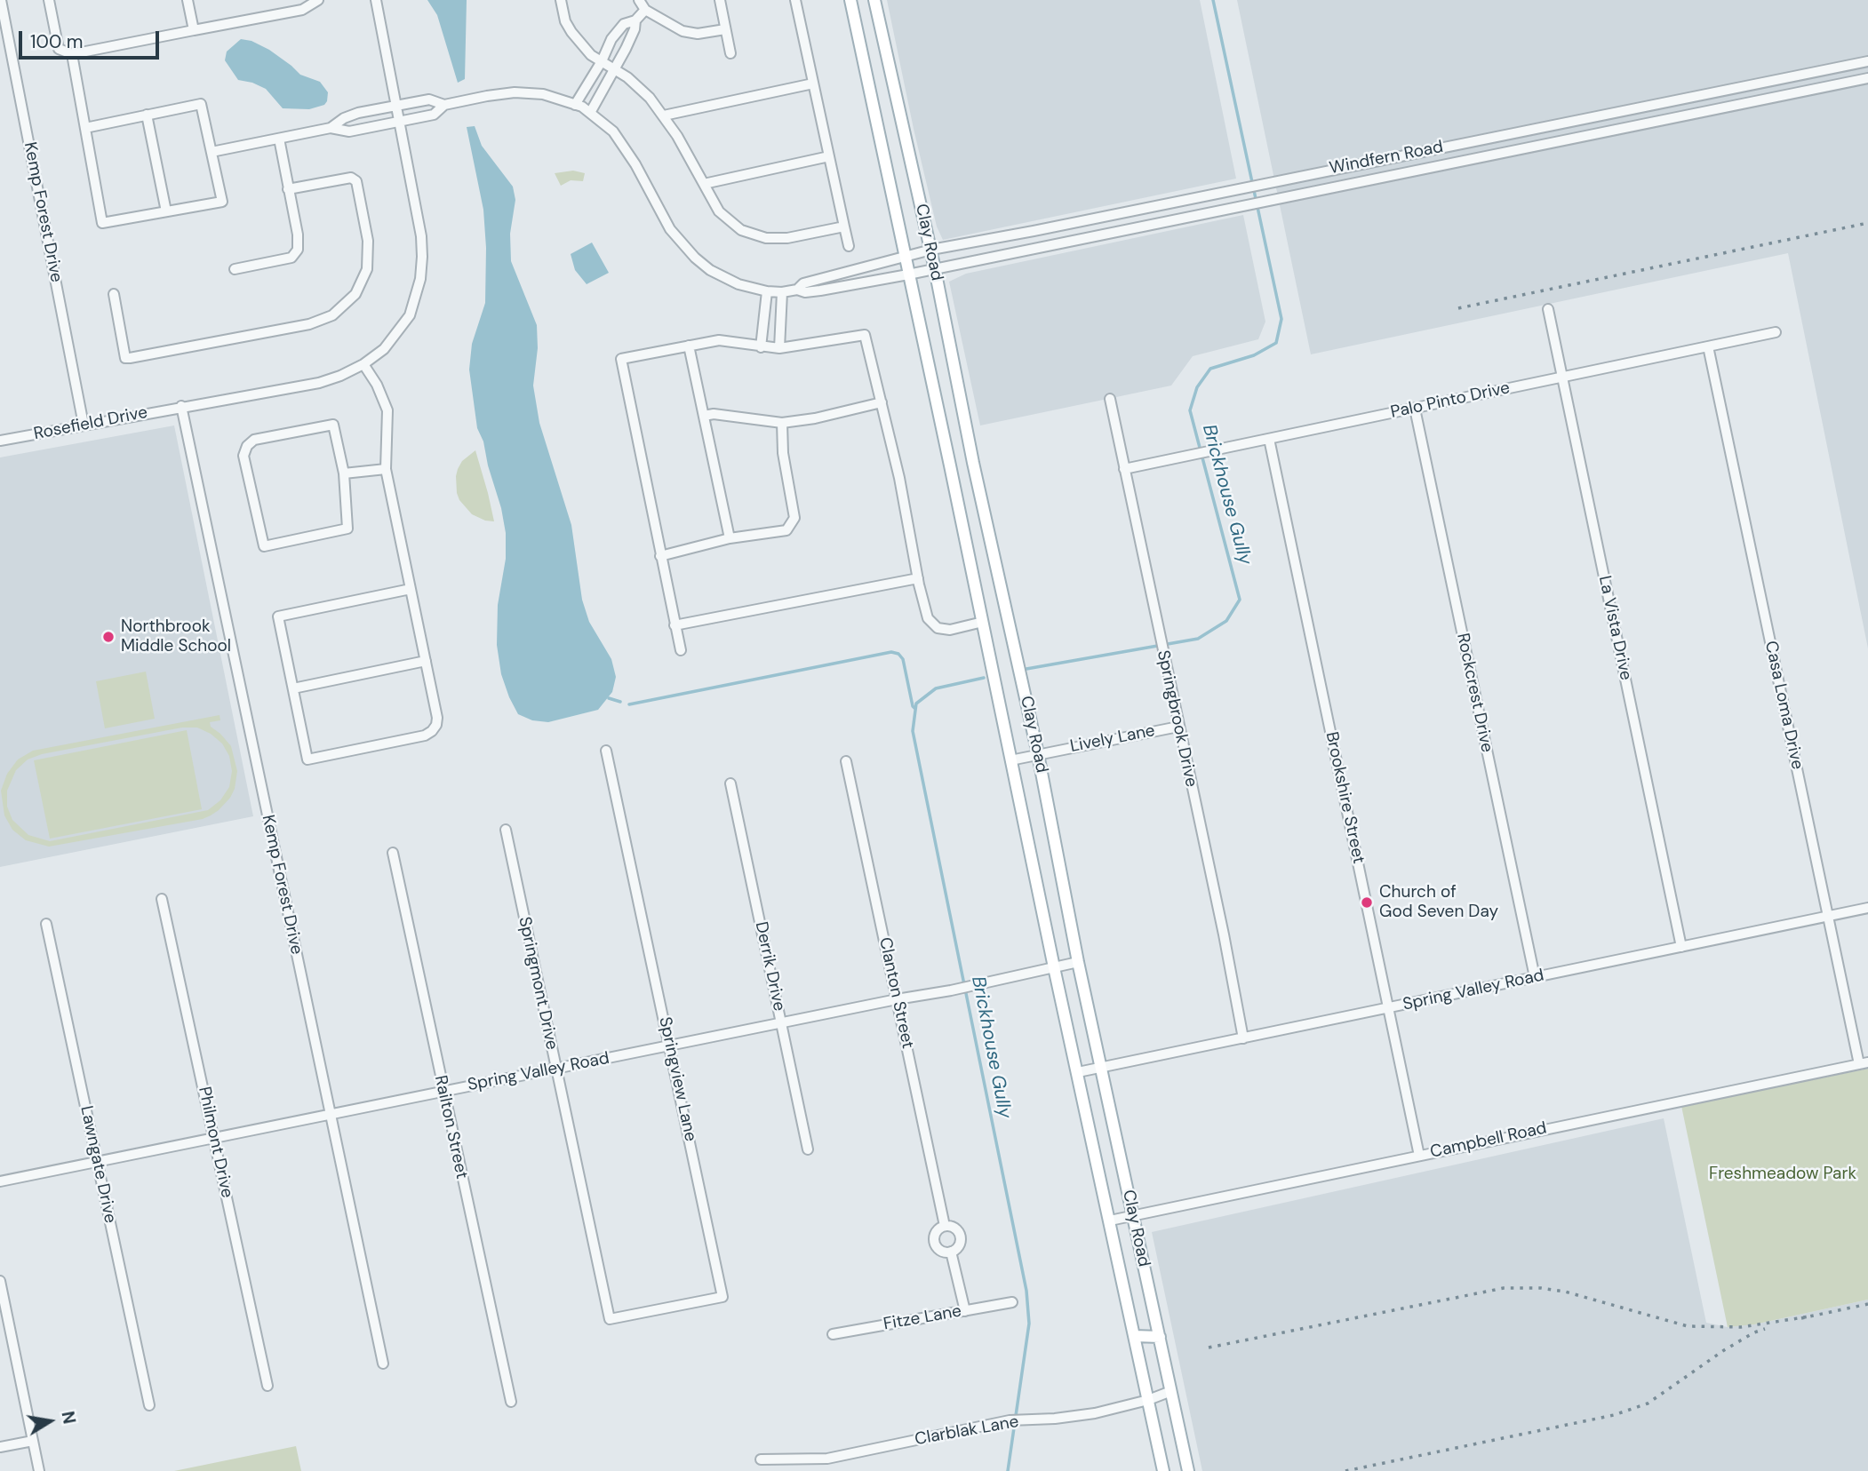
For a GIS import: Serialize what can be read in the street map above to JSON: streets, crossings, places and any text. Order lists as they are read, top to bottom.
{
  "streets": {
    "main road": ["Clay Road"],
    "street": [
      "Windfern Road",
      "Kemp Forest Drive",
      "Palo Pinto Drive",
      "Rosefield Drive",
      "La Vista Drive",
      "Rockcrest Drive",
      "Casa Loma Drive",
      "Springbrook Drive",
      "Lively Lane",
      "Brookshire Street",
      "Derrik Drive",
      "Springmont Drive",
      "Spring Valley Road",
      "Clanton Street",
      "Springview Lane",
      "Railton Street",
      "Campbell Road",
      "Philmont Drive",
      "Lawngate Drive",
      "Fitze Lane",
      "Clarblak Lane"
    ]
  },
  "crossings": [
    ["Windfern Road", "Clay Road"],
    ["Kemp Forest Drive", "Rosefield Drive"],
    ["Kemp Forest Drive", "Spring Valley Road"],
    ["Clay Road", "Lively Lane"],
    ["Clay Road", "Spring Valley Road"],
    ["Clay Road", "Campbell Road"],
    ["Clay Road", "Clarblak Lane"],
    ["Palo Pinto Drive", "La Vista Drive"],
    ["Palo Pinto Drive", "Rockcrest Drive"],
    ["Palo Pinto Drive", "Casa Loma Drive"],
    ["Palo Pinto Drive", "Springbrook Drive"],
    ["Palo Pinto Drive", "Brookshire Street"],
    ["La Vista Drive", "Spring Valley Road"],
    ["Rockcrest Drive", "Spring Valley Road"],
    ["Casa Loma Drive", "Spring Valley Road"],
    ["Casa Loma Drive", "Campbell Road"],
    ["Springbrook Drive", "Lively Lane"],
    ["Springbrook Drive", "Spring Valley Road"],
    ["Brookshire Street", "Spring Valley Road"],
    ["Brookshire Street", "Campbell Road"],
    ["Derrik Drive", "Spring Valley Road"],
    ["Springmont Drive", "Spring Valley Road"],
    ["Springmont Drive", "Springview Lane"],
    ["Spring Valley Road", "Clanton Street"],
    ["Spring Valley Road", "Springview Lane"],
    ["Spring Valley Road", "Railton Street"],
    ["Spring Valley Road", "Philmont Drive"],
    ["Spring Valley Road", "Lawngate Drive"],
    ["Clanton Street", "Fitze Lane"]
  ],
  "water": ["Brickhouse Gully"],
  "parks": ["Freshmeadow Park"],
  "places": ["Northbrook Middle School", "Church of God Seven Day"],
  "scale_bar": "100 m",
  "north": "right"
}
